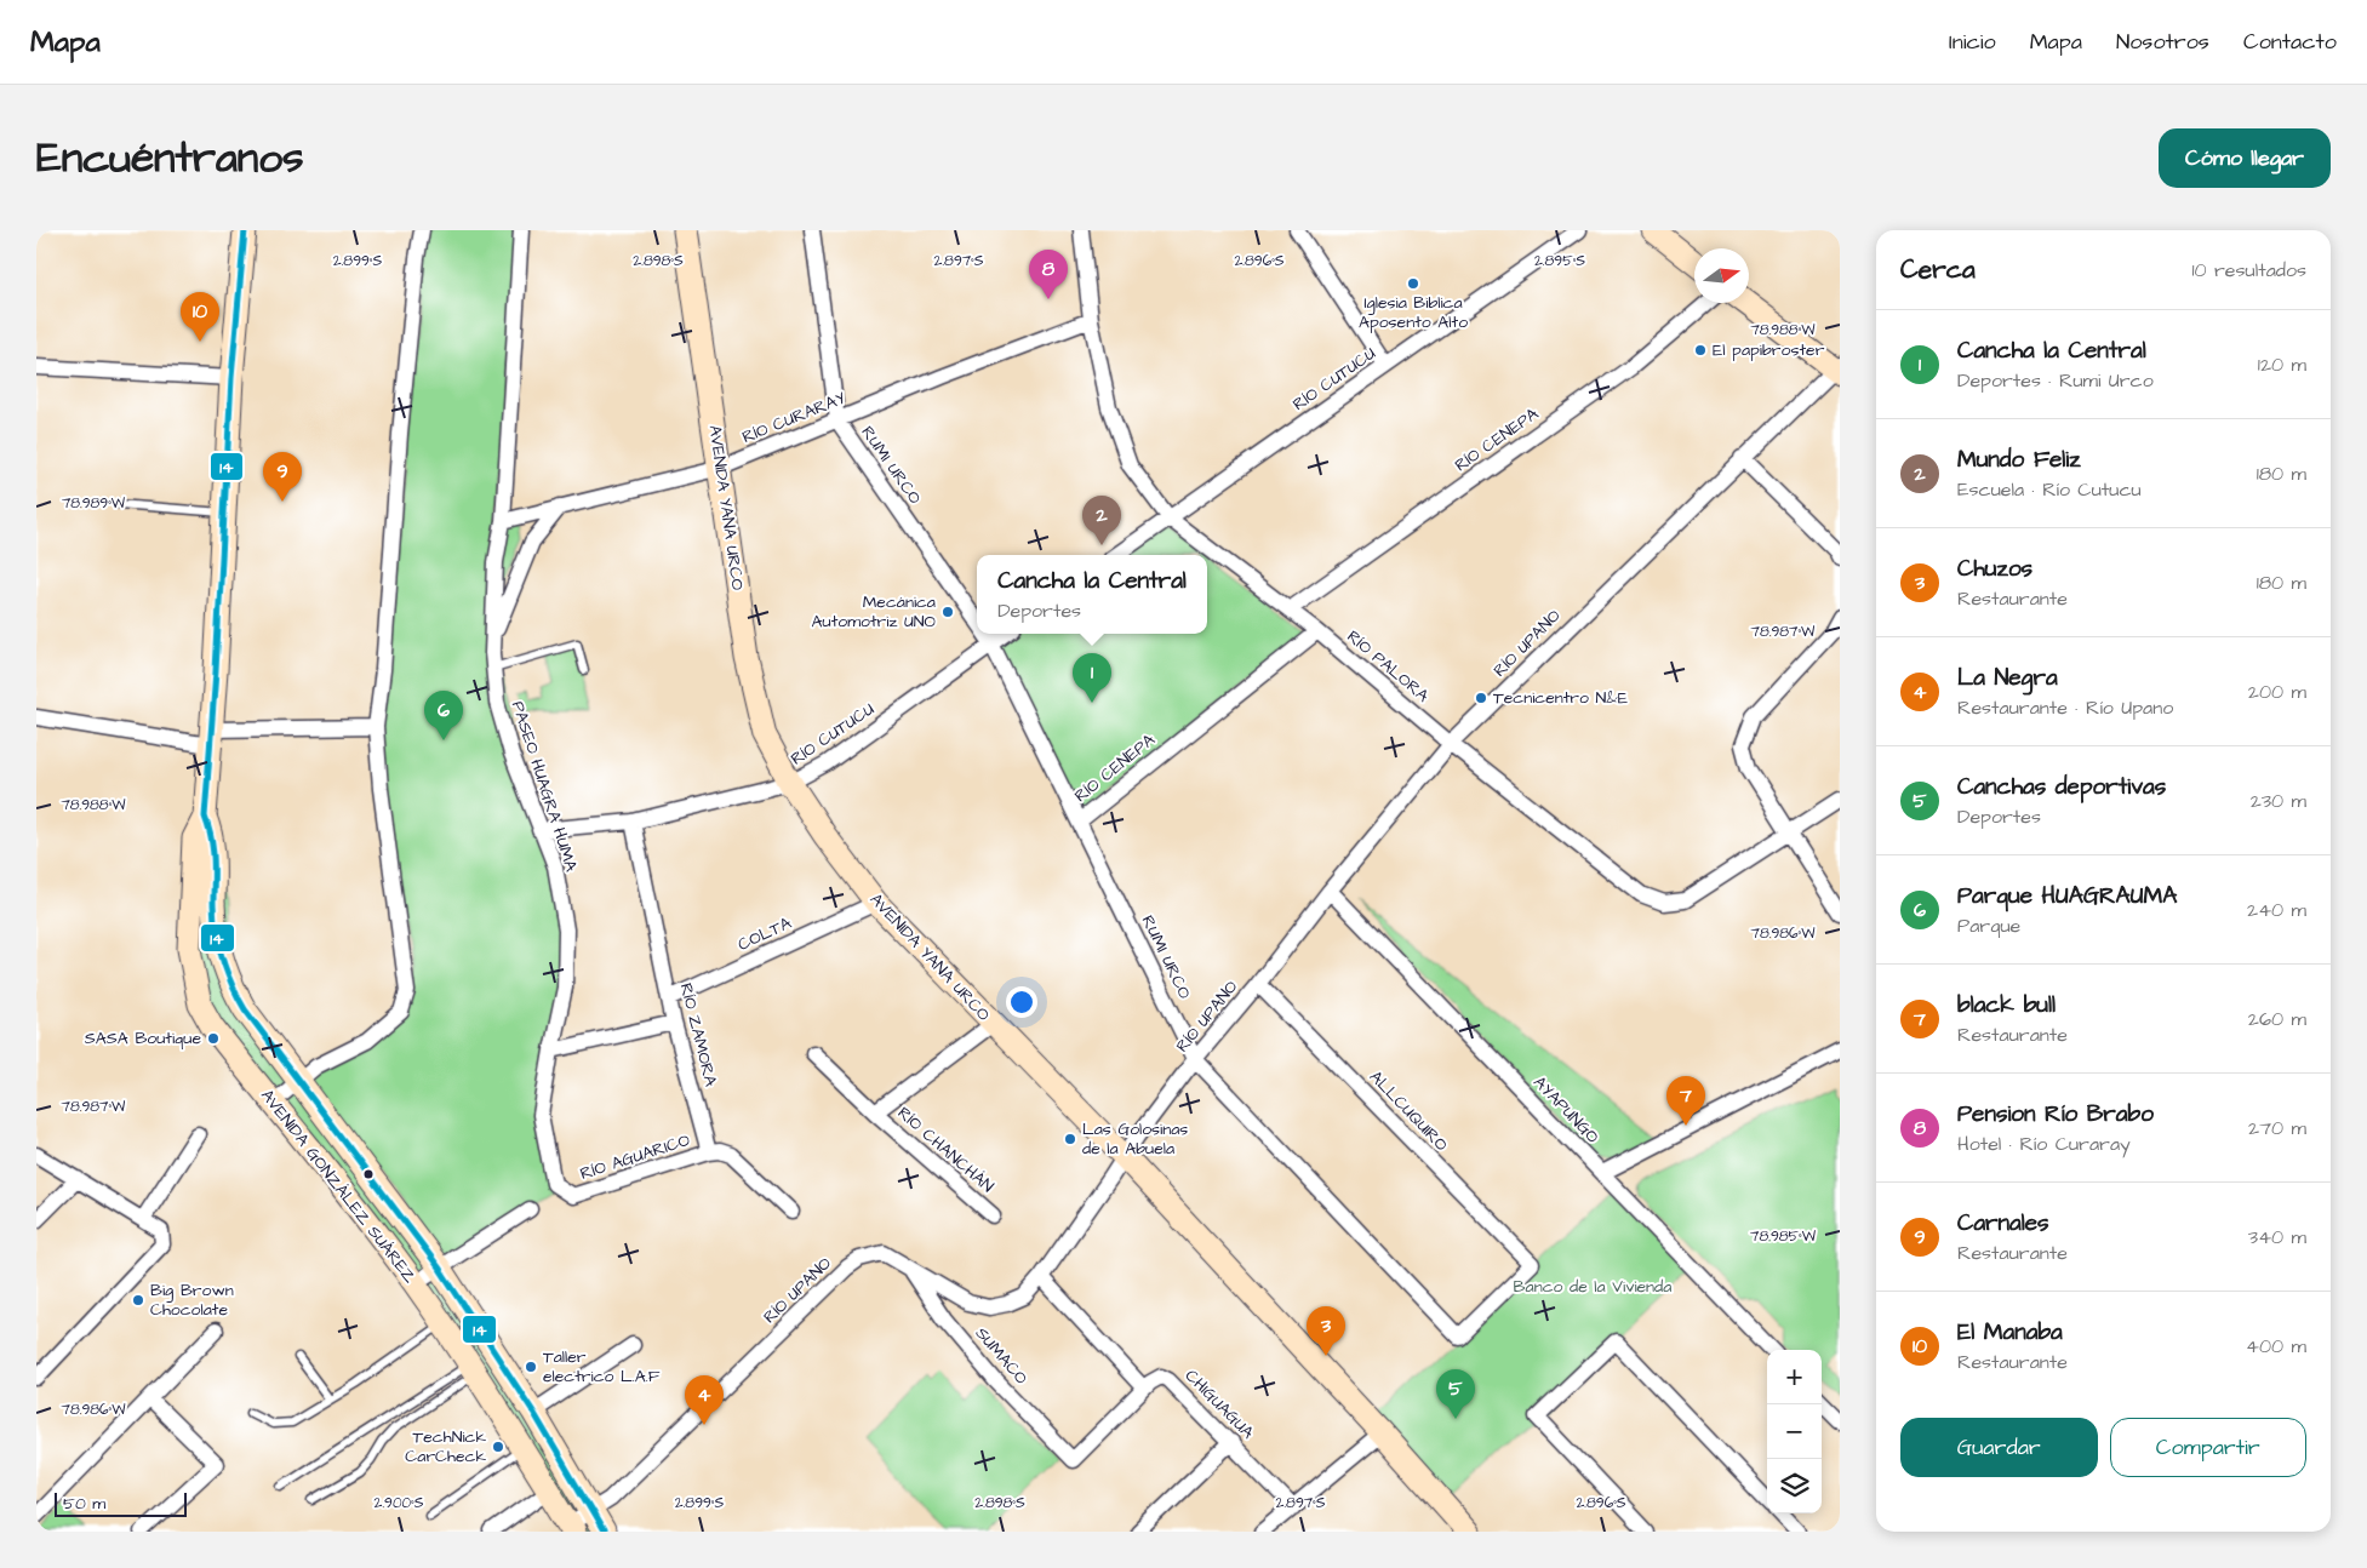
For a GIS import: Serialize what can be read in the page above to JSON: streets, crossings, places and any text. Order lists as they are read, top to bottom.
{
  "streets": {
    "main road": ["AVENIDA YANA URCO", "AVENIDA GONZÁLEZ SUÁREZ"],
    "street": [
      "RÍO CUTUCU",
      "RÍO CURARAY",
      "RÍO CENEPA",
      "RUMI URCO",
      "RÍO UPANO",
      "RÍO PALORA",
      "PASEO HUAGRA HUMA",
      "COLTA",
      "RÍO ZAMORA",
      "AYAPUNGO",
      "ALLCUQUIRO",
      "RÍO CHANCHÁN",
      "RÍO AGUARICO",
      "SUMACO",
      "CHIGUAGUA"
    ]
  },
  "crossings": [
    ["RÍO CUTUCU", "RUMI URCO"],
    ["RÍO CUTUCU", "AVENIDA YANA URCO"],
    ["RÍO CUTUCU", "RÍO PALORA"],
    ["RÍO CUTUCU", "PASEO HUAGRA HUMA"],
    ["RÍO CUTUCU", "RÍO ZAMORA"],
    ["RÍO CURARAY", "RUMI URCO"],
    ["RÍO CURARAY", "AVENIDA YANA URCO"],
    ["RÍO CURARAY", "RÍO PALORA"],
    ["RÍO CURARAY", "PASEO HUAGRA HUMA"],
    ["RÍO CENEPA", "RUMI URCO"],
    ["RÍO CENEPA", "RÍO PALORA"],
    ["RUMI URCO", "RÍO UPANO"],
    ["RUMI URCO", "ALLCUQUIRO"],
    ["AVENIDA YANA URCO", "RÍO UPANO"],
    ["AVENIDA YANA URCO", "COLTA"],
    ["AVENIDA YANA URCO", "RÍO CHANCHÁN"],
    ["RÍO UPANO", "RÍO PALORA"],
    ["RÍO UPANO", "AYAPUNGO"],
    ["RÍO UPANO", "ALLCUQUIRO"],
    ["RÍO UPANO", "AVENIDA GONZÁLEZ SUÁREZ"],
    ["RÍO UPANO", "SUMACO"],
    ["PASEO HUAGRA HUMA", "RÍO AGUARICO"],
    ["COLTA", "RÍO ZAMORA"],
    ["RÍO ZAMORA", "RÍO AGUARICO"],
    ["SUMACO", "CHIGUAGUA"]
  ],
  "parks": ["Banco de la Vivienda"],
  "places": [
    "Iglesia Biblica Aposento Alto",
    "El papibroster",
    "Mecánica Automotriz UNO",
    "Tecnicentro N&E",
    "SASA Boutique",
    "Las Golosinas de la Abuela",
    "Big Brown Chocolate",
    "Taller electrico L.A.F",
    "TechNick CarCheck"
  ],
  "lines": ["transit line 14"],
  "scale_bar": "50 m",
  "north": "right",
  "page": {
    "header": "Mapa",
    "nav": [
      "Inicio",
      "Mapa",
      "Nosotros",
      "Contacto"
    ],
    "title": "Encuéntranos",
    "buttons": [
      "Cómo llegar",
      ["Guardar", "Compartir"]
    ],
    "heading": ["Cerca", "10 resultados"],
    "pins": [
      "8",
      "10",
      "9",
      "2",
      "1",
      "6",
      "7",
      "3",
      "5",
      "4"
    ],
    "list": [
      {
        "mark": "1",
        "name": "Cancha la Central",
        "note": "Deportes · Rumi Urco",
        "value": "120 m"
      },
      {
        "mark": "2",
        "name": "Mundo Feliz",
        "note": "Escuela · Río Cutucu",
        "value": "180 m"
      },
      {
        "mark": "3",
        "name": "Chuzos",
        "note": "Restaurante",
        "value": "180 m"
      },
      {
        "mark": "4",
        "name": "La Negra",
        "note": "Restaurante · Río Upano",
        "value": "200 m"
      },
      {
        "mark": "5",
        "name": "Canchas deportivas",
        "note": "Deportes",
        "value": "230 m"
      },
      {
        "mark": "6",
        "name": "Parque HUAGRAUMA",
        "note": "Parque",
        "value": "240 m"
      },
      {
        "mark": "7",
        "name": "black bull",
        "note": "Restaurante",
        "value": "260 m"
      },
      {
        "mark": "8",
        "name": "Pension Río Brabo",
        "note": "Hotel · Río Curaray",
        "value": "270 m"
      },
      {
        "mark": "9",
        "name": "Carnales",
        "note": "Restaurante",
        "value": "340 m"
      },
      {
        "mark": "10",
        "name": "El Manaba",
        "note": "Restaurante",
        "value": "400 m"
      }
    ],
    "popup": ["Cancha la Central", "Deportes"],
    "map_buttons": ["+", "−"],
    "scale": "50 m"
  },
  "coordinates": [
    "2.899°S",
    "2.898°S",
    "2.897°S",
    "2.896°S",
    "2.895°S",
    "78.988°W",
    "78.989°W",
    "78.987°W",
    "78.986°W",
    "78.985°W",
    "2.900°S"
  ]
}
